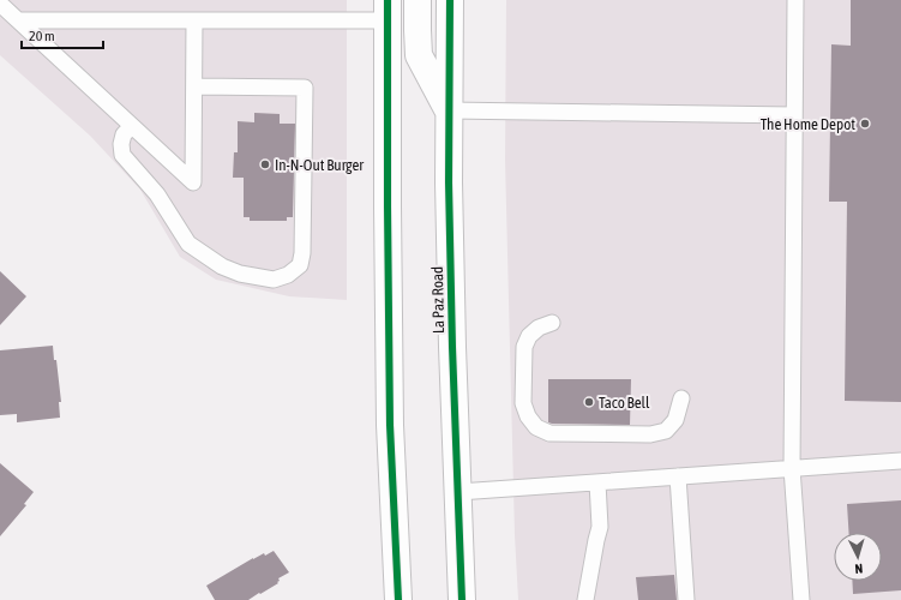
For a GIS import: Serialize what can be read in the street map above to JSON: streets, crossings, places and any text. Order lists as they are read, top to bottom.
{
  "streets": {
    "main road": ["La Paz Road"]
  },
  "places": ["The Home Depot", "In-N-Out Burger", "Taco Bell"],
  "scale_bar": "20 m",
  "north": "bottom"
}
